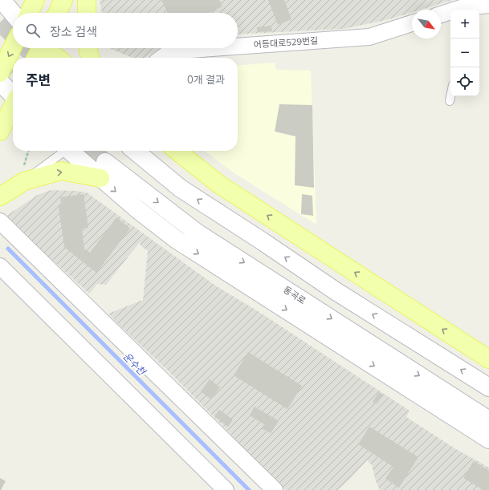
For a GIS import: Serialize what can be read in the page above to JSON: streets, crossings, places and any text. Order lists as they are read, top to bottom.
{
  "streets": {
    "main road": ["동곡로"],
    "street": ["어등대로529번길"]
  },
  "water": ["운수천"],
  "north": "bottom right",
  "page": {
    "map_buttons": ["+", "−"],
    "search": "장소 검색",
    "heading": ["주변", "0개 결과"]
  }
}
